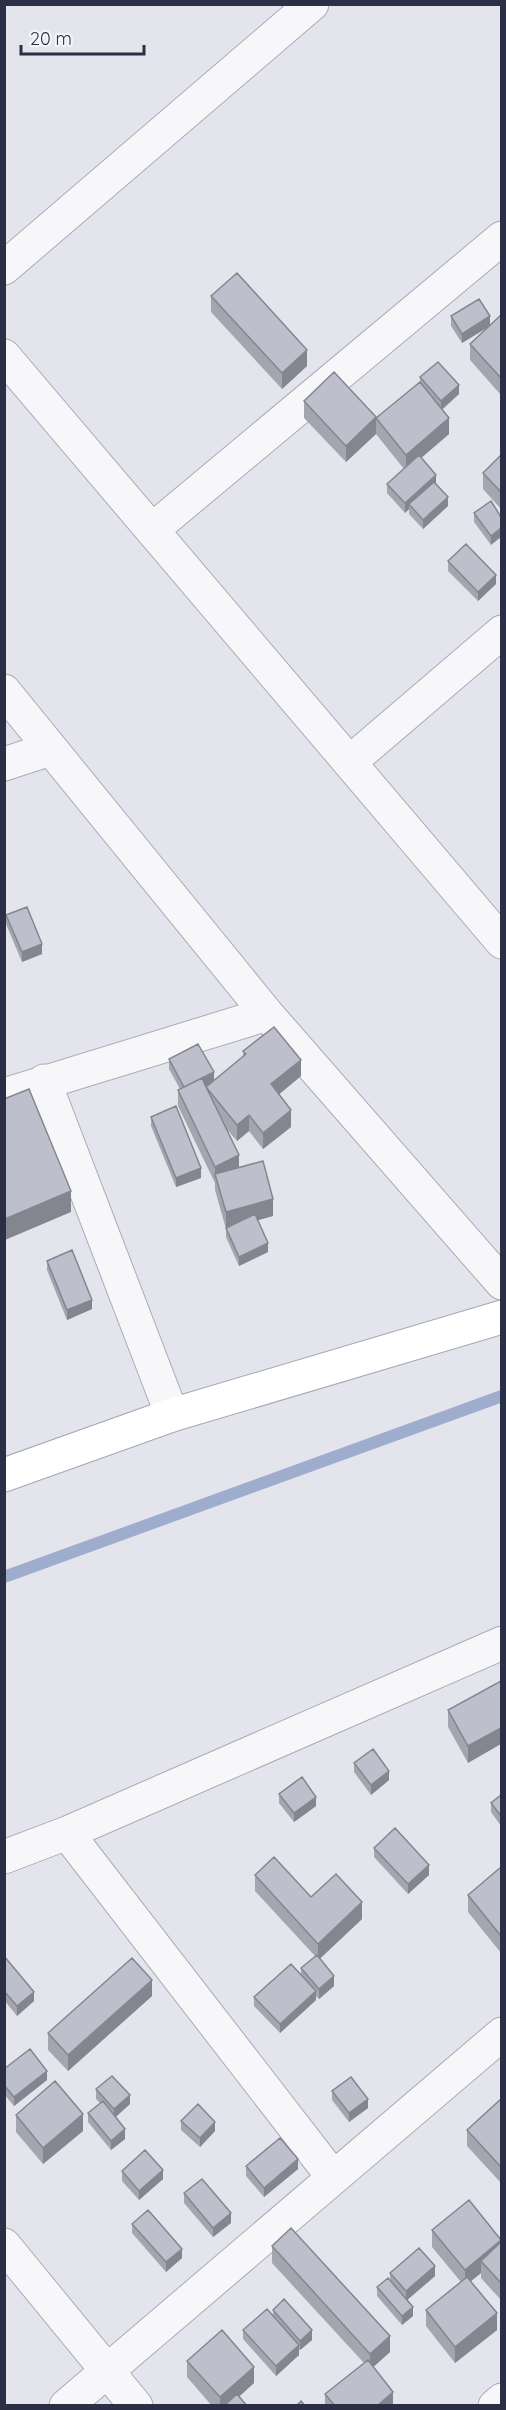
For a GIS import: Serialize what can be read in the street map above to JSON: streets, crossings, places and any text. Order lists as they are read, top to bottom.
{
  "scale_bar": "20 m"
}
